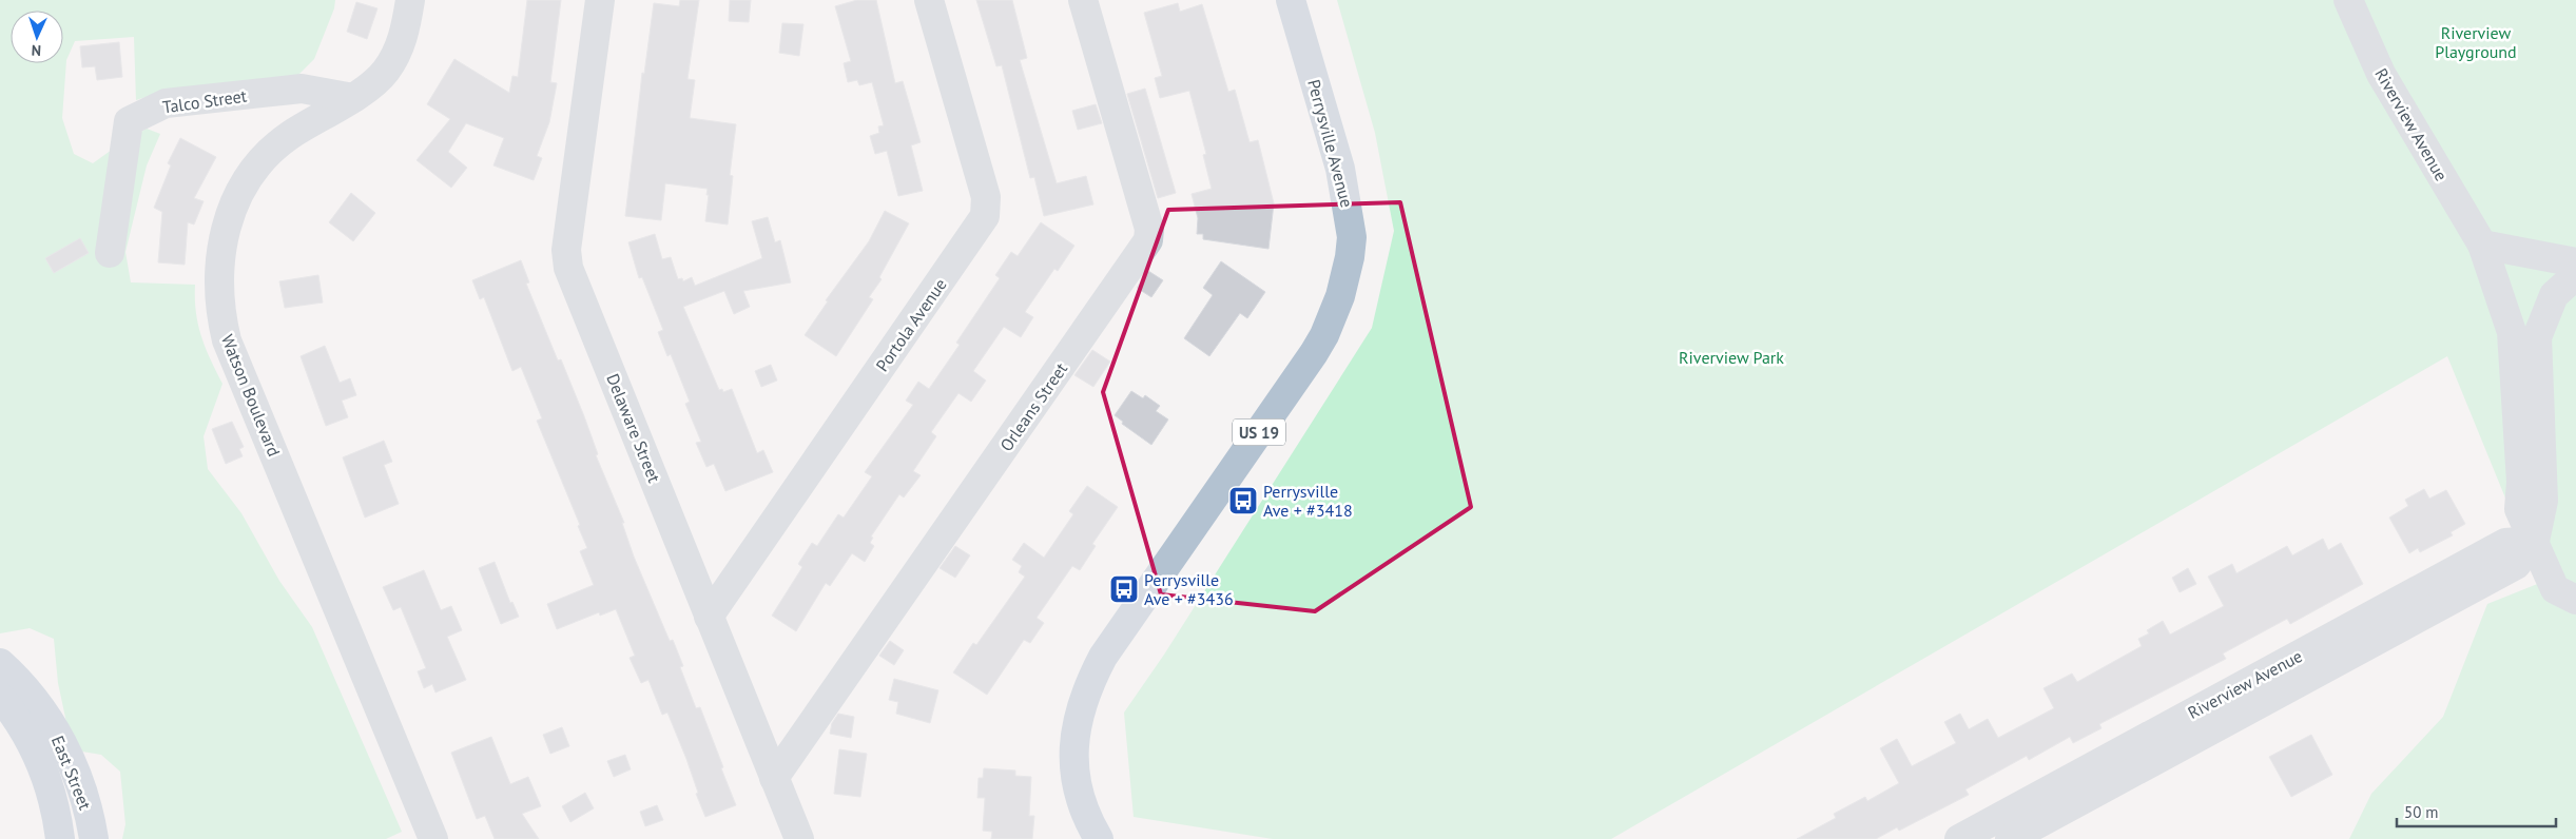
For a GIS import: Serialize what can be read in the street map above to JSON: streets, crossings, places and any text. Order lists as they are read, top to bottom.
{
  "streets": {
    "main road": ["Perrysville Avenue", "US 19", "East Street"],
    "street": [
      "Talco Street",
      "Riverview Avenue",
      "Portola Avenue",
      "Watson Boulevard",
      "Orleans Street",
      "Delaware Street"
    ]
  },
  "crossings": [
    ["Talco Street", "Watson Boulevard"],
    ["Portola Avenue", "Delaware Street"],
    ["Orleans Street", "Delaware Street"]
  ],
  "parks": ["Riverview Playground", "Riverview Park"],
  "places": {
    "bus stop": ["Perrysville Ave + #3418", "Perrysville Ave + #3436"]
  },
  "scale_bar": "50 m",
  "north": "bottom"
}
